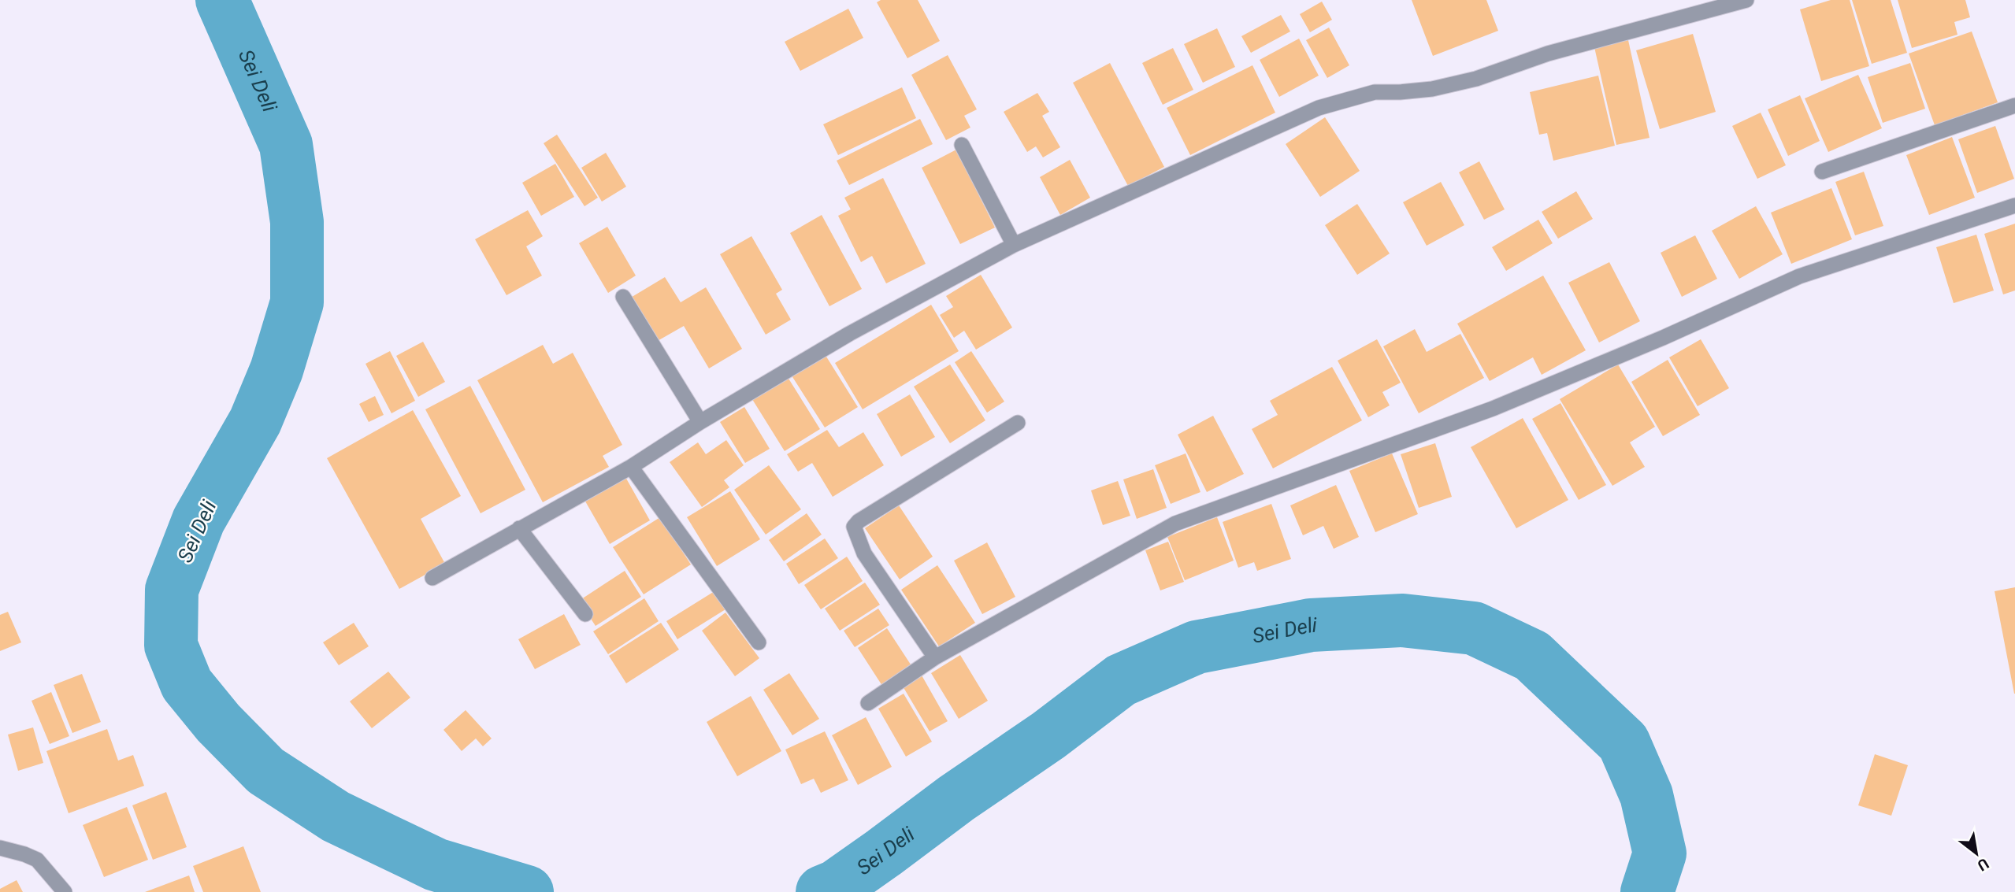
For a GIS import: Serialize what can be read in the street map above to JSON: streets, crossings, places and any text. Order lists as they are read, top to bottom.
{
  "water": ["Sei Deli"],
  "north": "bottom right"
}
